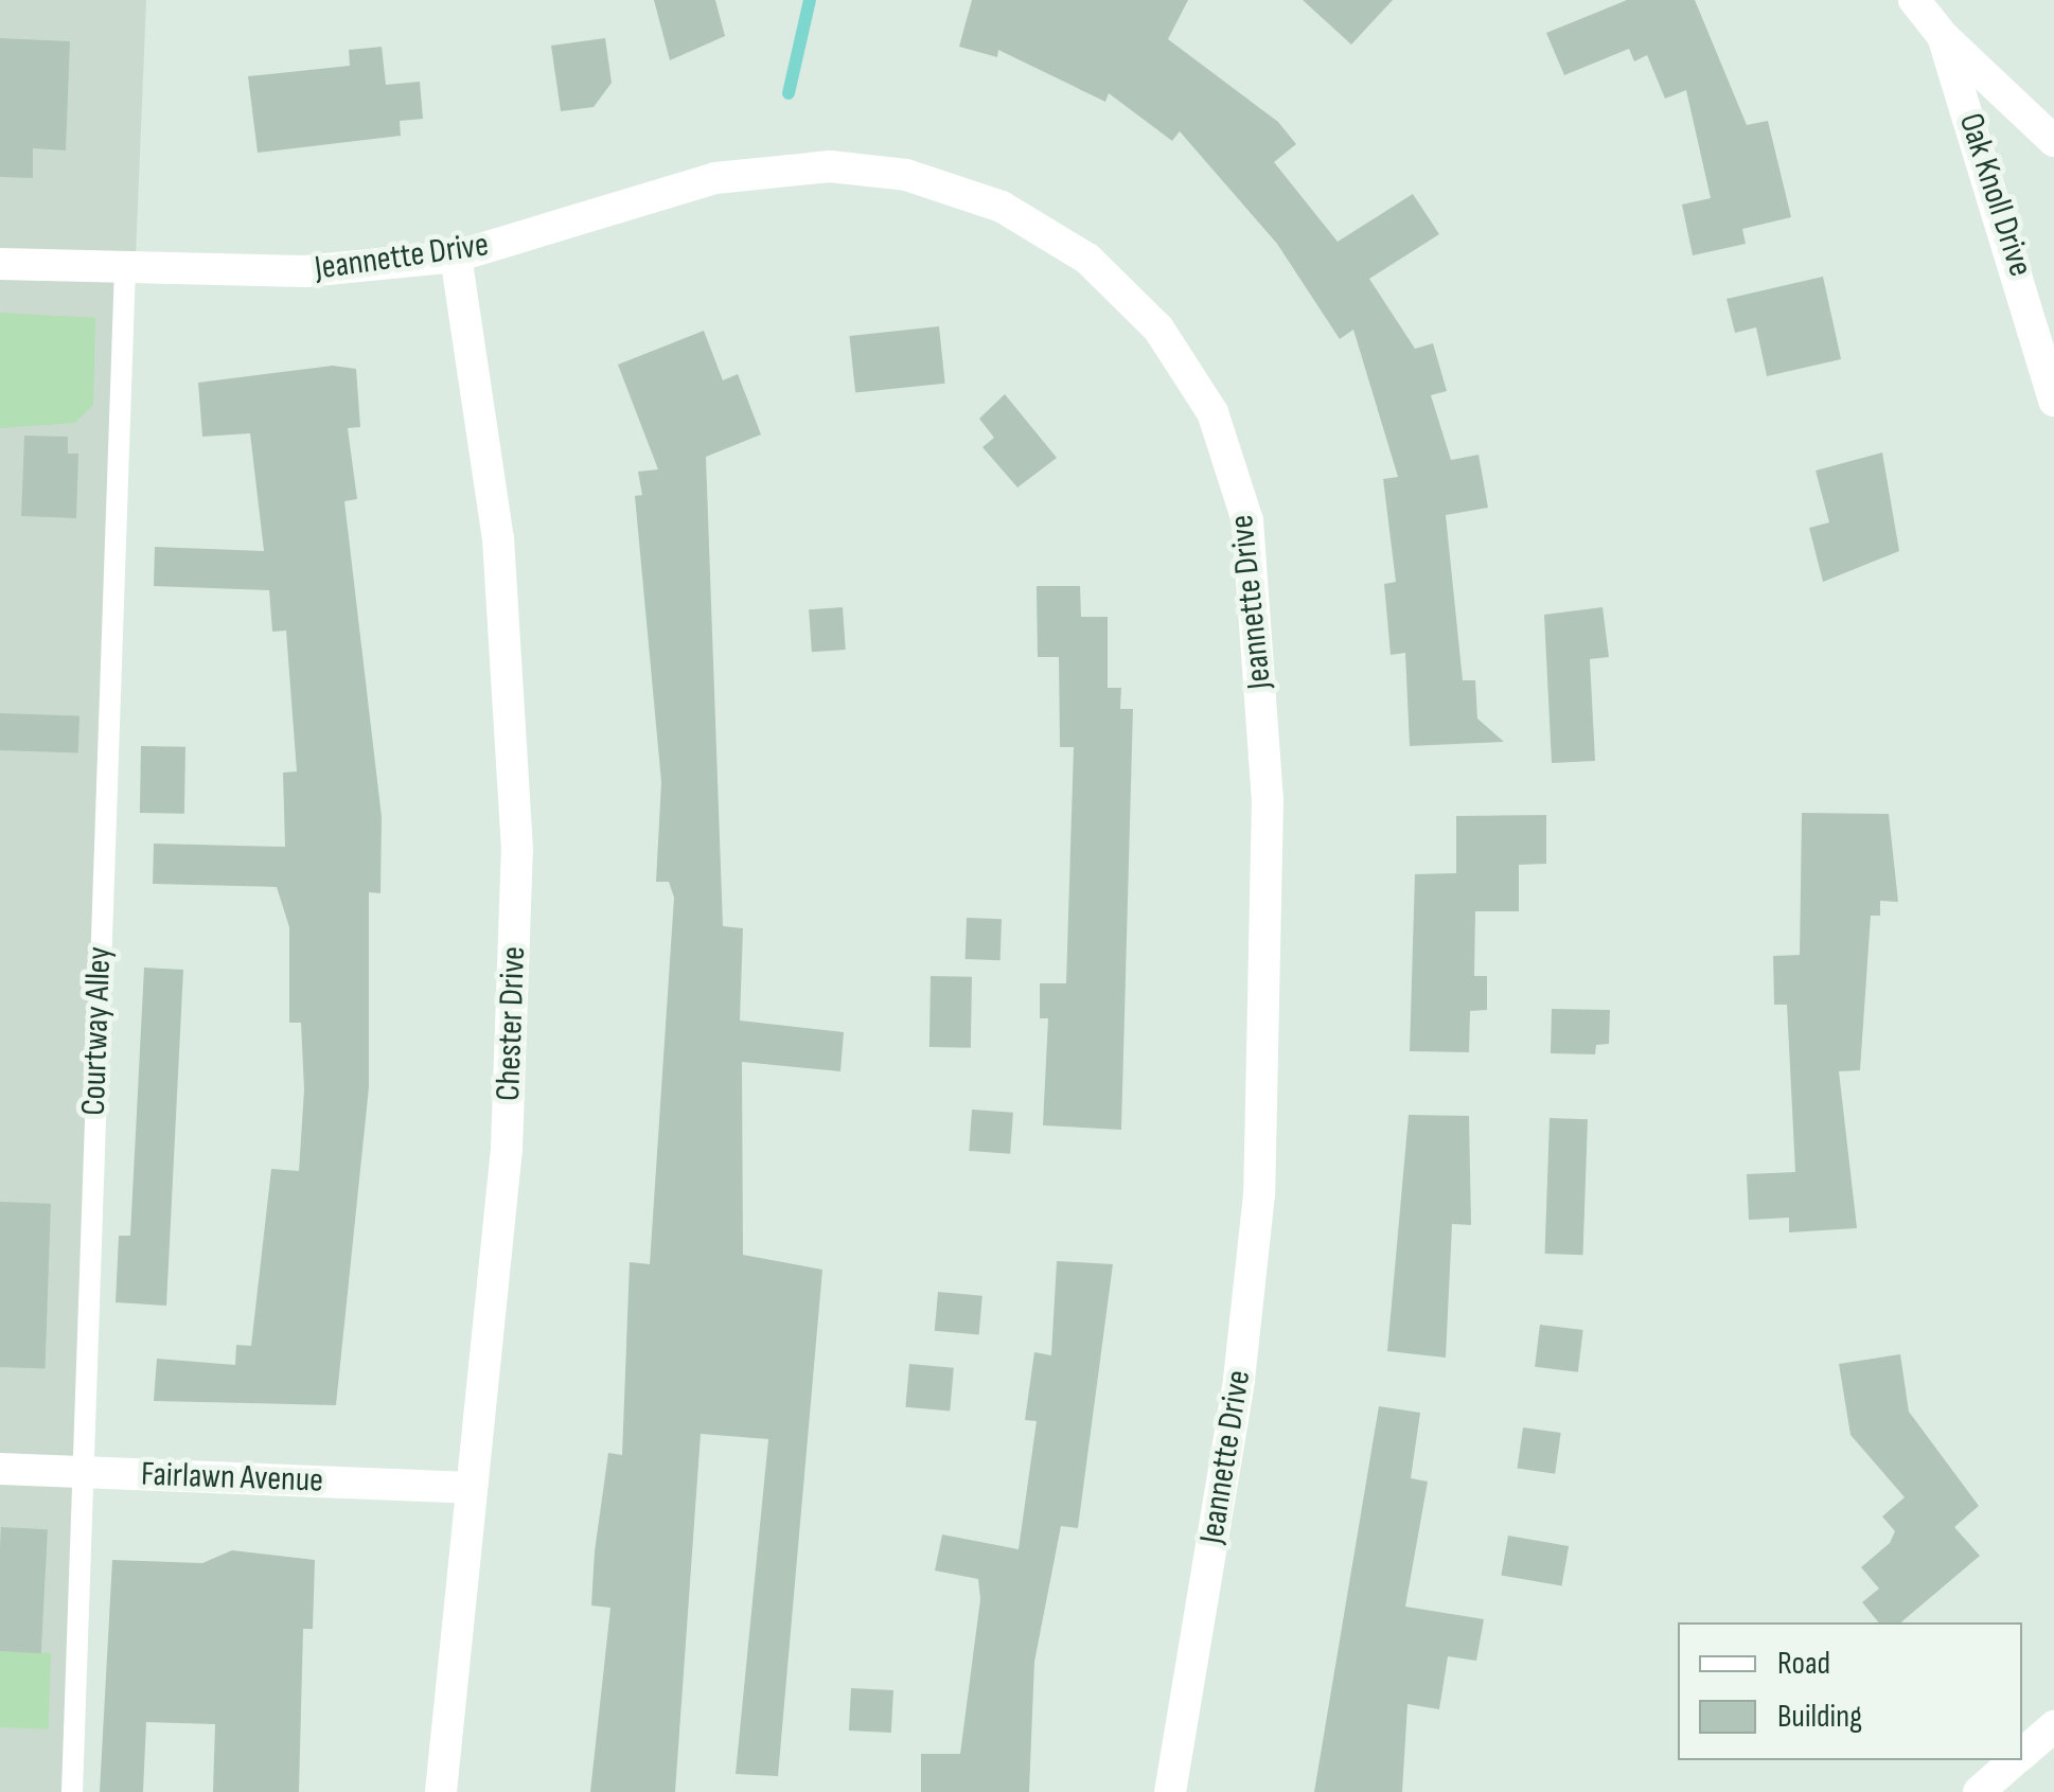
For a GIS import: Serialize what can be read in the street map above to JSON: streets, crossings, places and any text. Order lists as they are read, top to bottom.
{
  "streets": {
    "street": [
      "Oak Knoll Drive",
      "Jeannette Drive",
      "Chester Drive",
      "Fairlawn Avenue"
    ],
    "lane": ["Courtway Alley"]
  },
  "crossings": [
    ["Jeannette Drive", "Chester Drive"],
    ["Jeannette Drive", "Courtway Alley"],
    ["Chester Drive", "Fairlawn Avenue"],
    ["Courtway Alley", "Fairlawn Avenue"]
  ],
  "legend": ["Road", "Building"]
}
